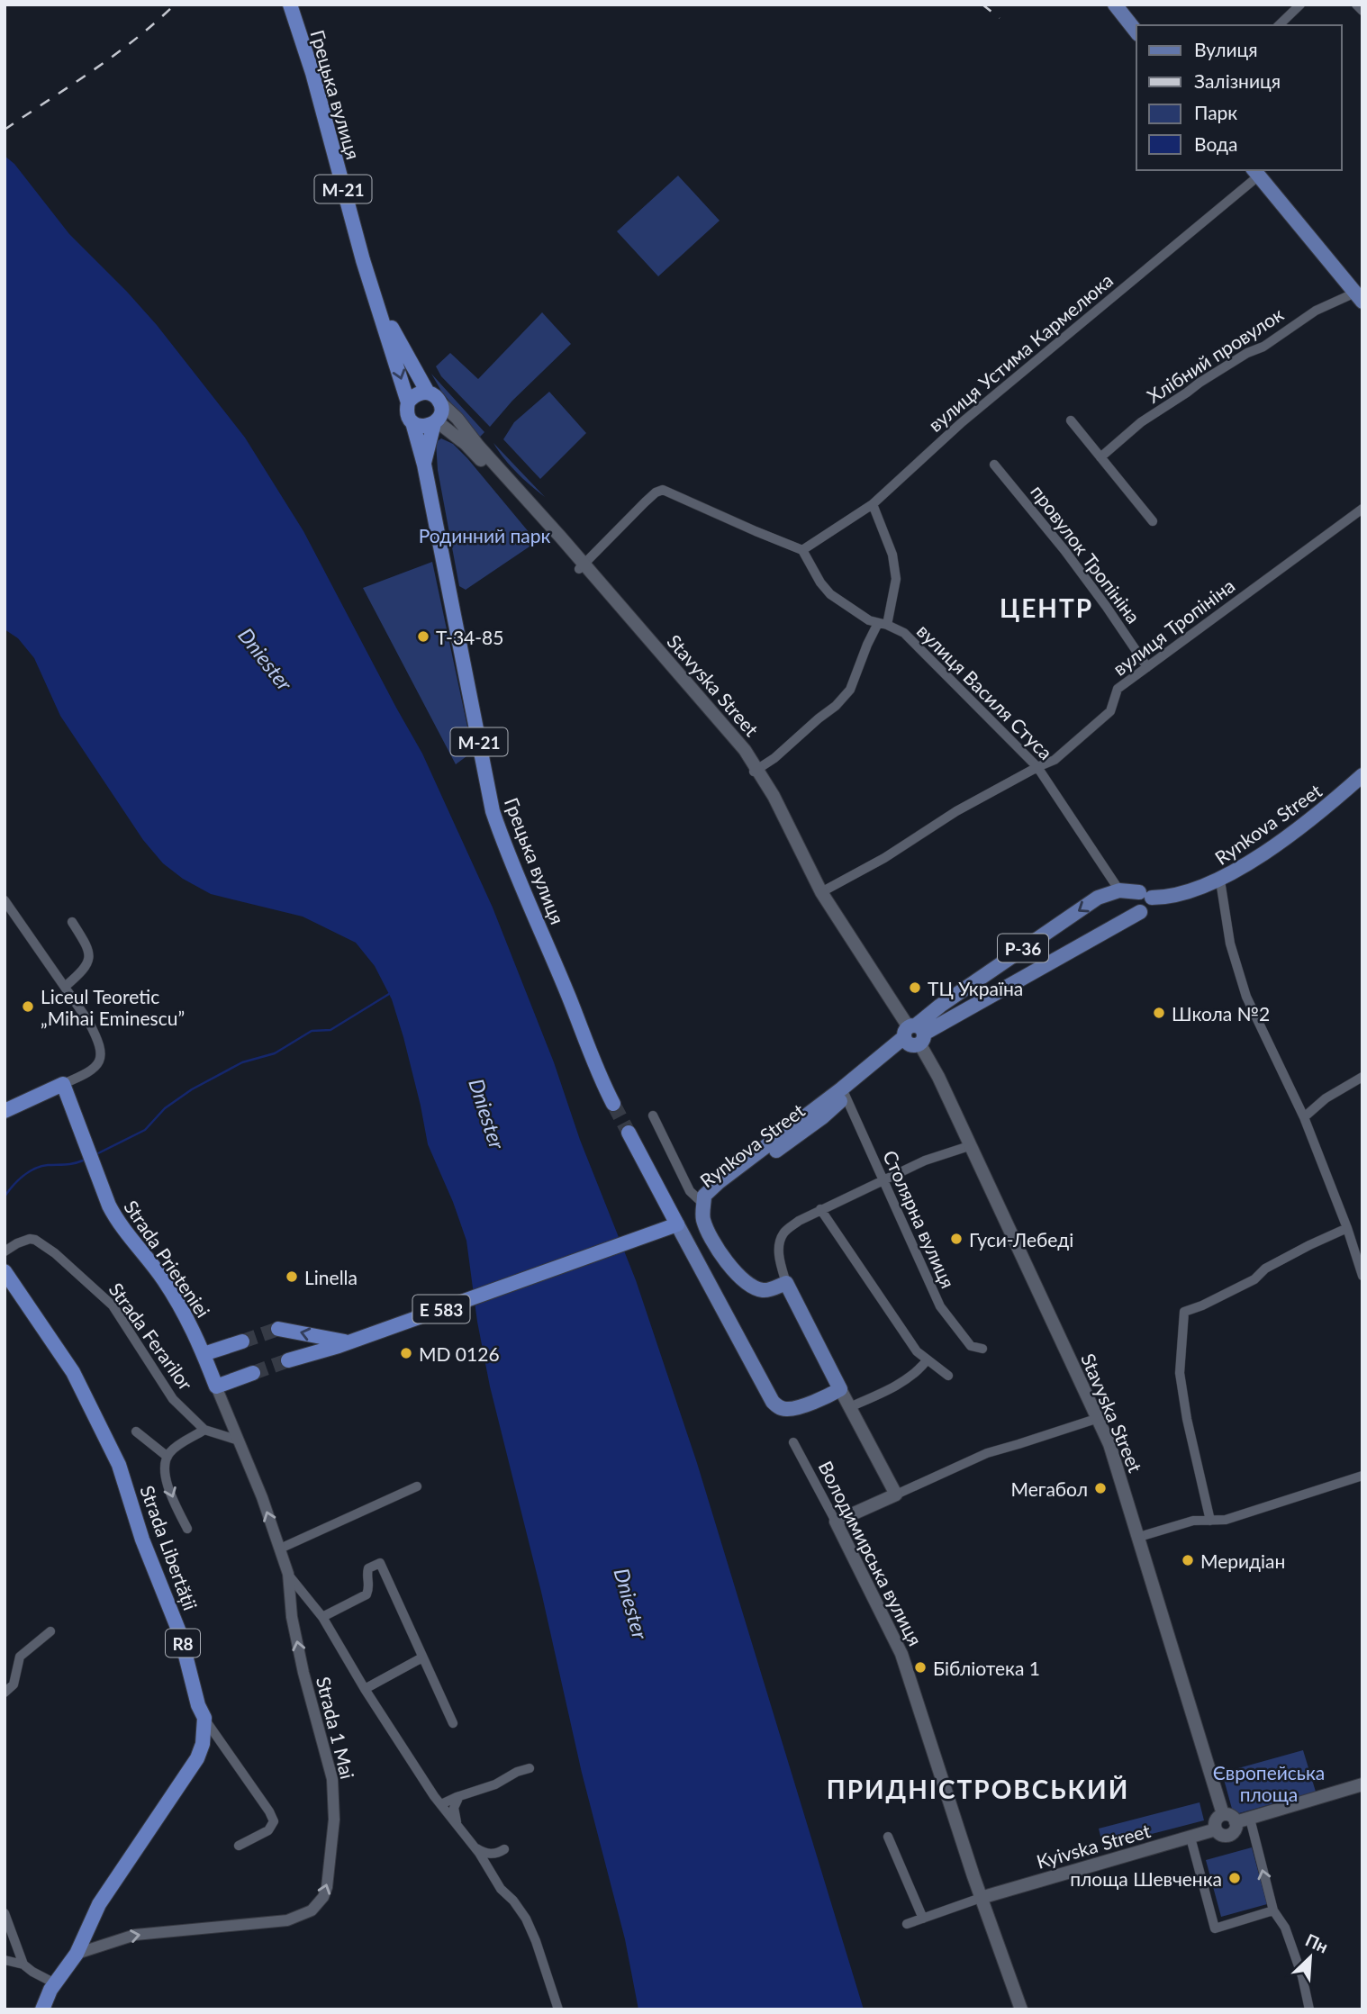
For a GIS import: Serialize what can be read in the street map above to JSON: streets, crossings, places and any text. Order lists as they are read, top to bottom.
{
  "streets": {
    "highway": [
      "Грецька вулиця",
      "М-21",
      "Strada Prieteniei",
      "E 583",
      "Strada Libertății",
      "R8"
    ],
    "main road": [
      "Stavyska Street",
      "Rynkova Street",
      "Р-36",
      "Володимирська вулиця",
      "Kyivska Street"
    ],
    "street": [
      "вулиця Устима Кармелюка",
      "Хлібний провулок",
      "провулок Тропініна",
      "вулиця Тропініна",
      "вулиця Василя Стуса",
      "Столярна вулиця",
      "Strada Ferarilor",
      "Strada 1 Mai"
    ]
  },
  "crossings": [
    ["Грецька вулиця", "М-21"],
    ["Грецька вулиця", "Stavyska Street"],
    ["М-21", "Stavyska Street"],
    ["вулиця Устима Кармелюка", "вулиця Василя Стуса"],
    ["провулок Тропініна", "вулиця Тропініна"],
    ["вулиця Тропініна", "Stavyska Street"],
    ["вулиця Тропініна", "вулиця Василя Стуса"],
    ["Stavyska Street", "Rynkova Street"],
    ["Stavyska Street", "Kyivska Street"],
    ["вулиця Василя Стуса", "Rynkova Street"],
    ["Rynkova Street", "Столярна вулиця"],
    ["Strada Prieteniei", "Strada Ferarilor"],
    ["Strada Prieteniei", "Strada 1 Mai"],
    ["Strada Libertății", "Strada 1 Mai"],
    ["Володимирська вулиця", "Kyivska Street"]
  ],
  "districts": ["ЦЕНТР", "ПРИДНІСТРОВСЬКИЙ"],
  "water": ["Dniester"],
  "parks": ["Родинний парк", "Європейська площа"],
  "places": [
    "Т-34-85",
    "ТЦ Україна",
    "Liceul Teoretic „Mihai Eminescu”",
    "Школа №2",
    "Гуси-Лебеді",
    "Linella",
    "MD 0126",
    "Мегабол",
    "Меридіан",
    "Бібліотека 1",
    "площа Шевченка"
  ],
  "legend": [
    "Вулиця",
    "Залізниця",
    "Парк",
    "Вода"
  ],
  "north": "top right"
}
